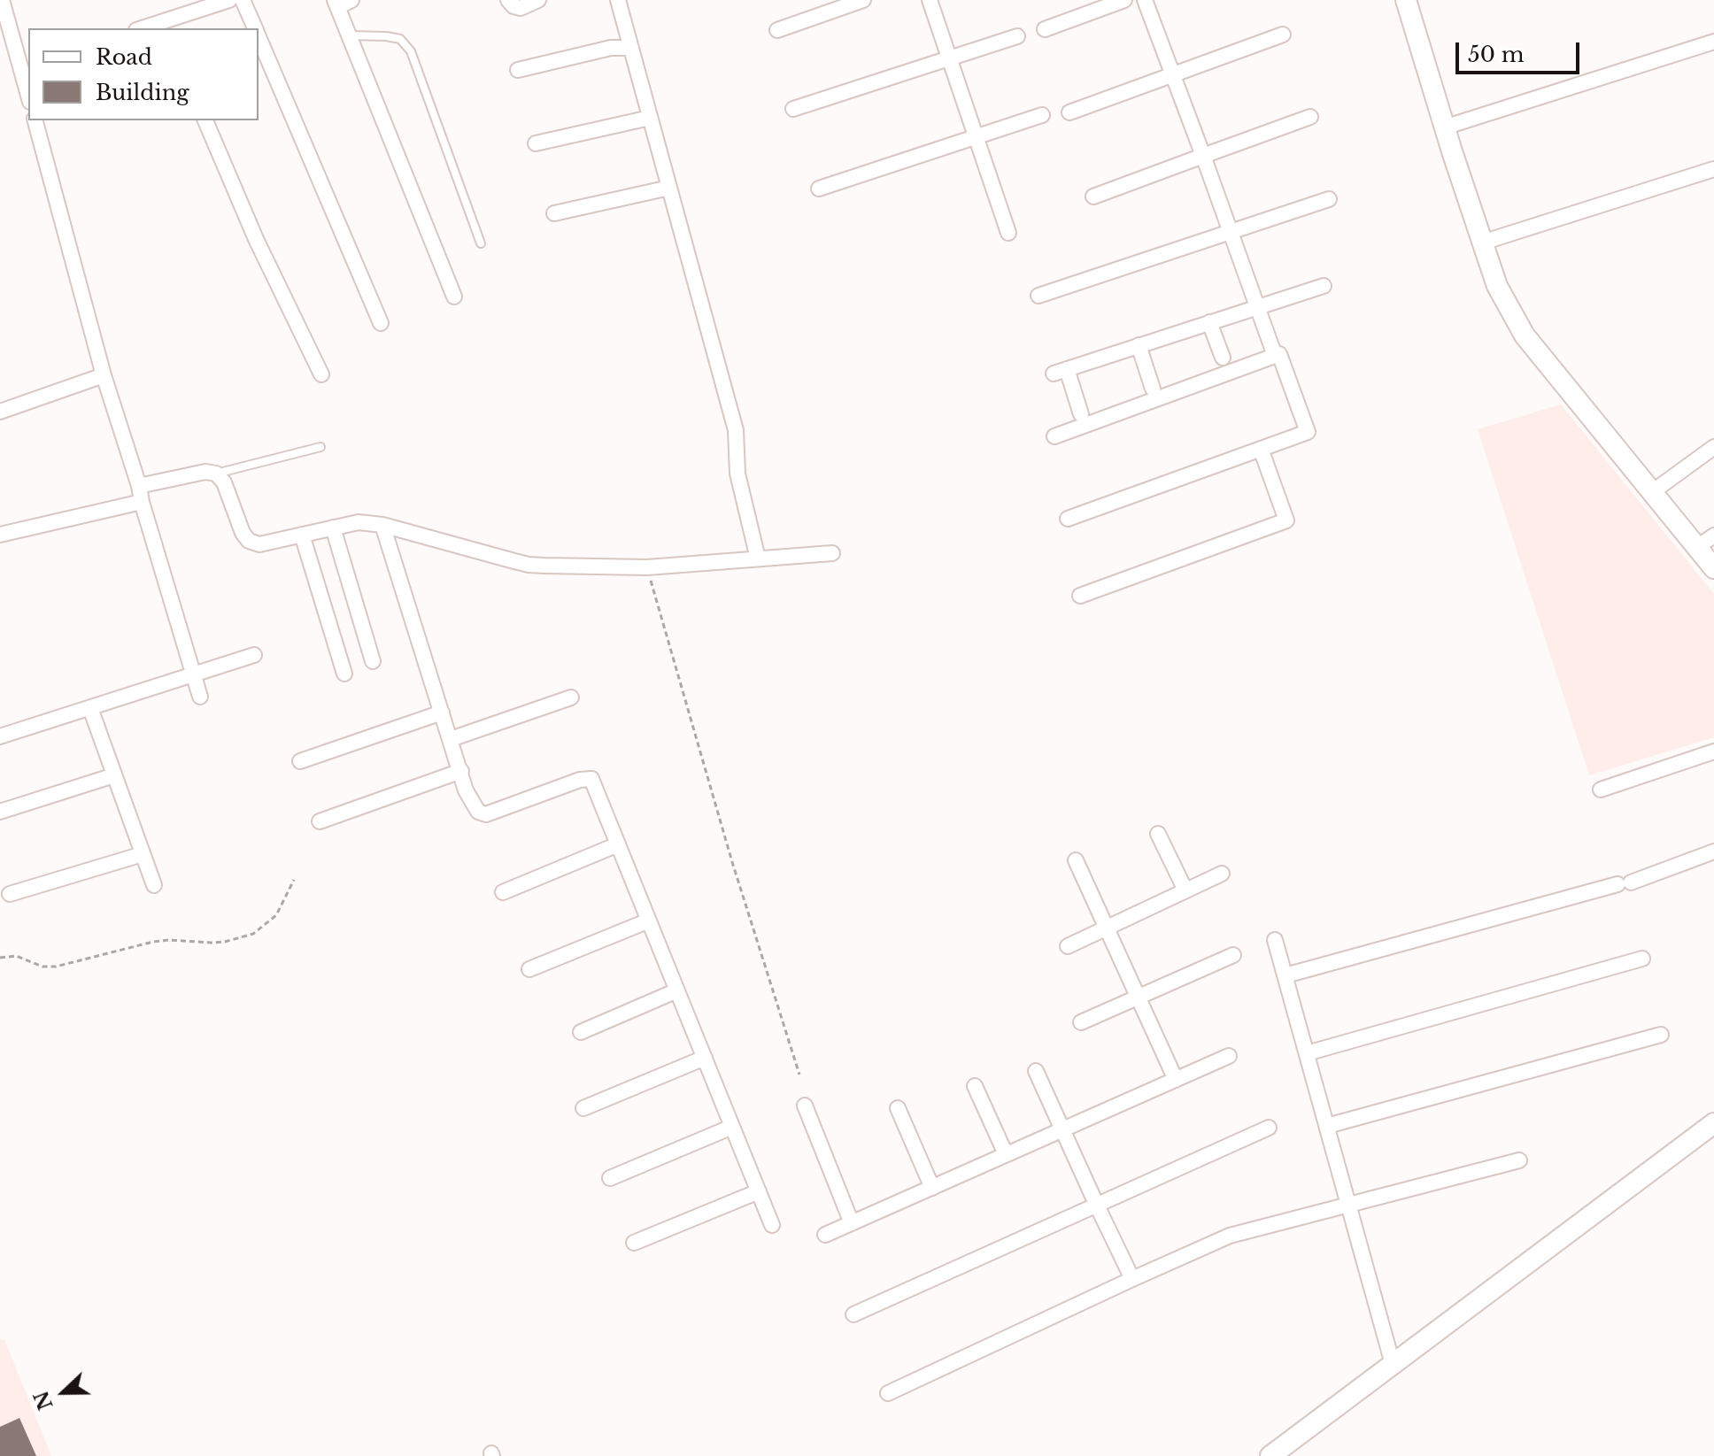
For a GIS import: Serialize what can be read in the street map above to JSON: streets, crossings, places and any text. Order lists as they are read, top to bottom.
{
  "legend": ["Road", "Building"],
  "scale_bar": "50 m",
  "north": "left"
}
